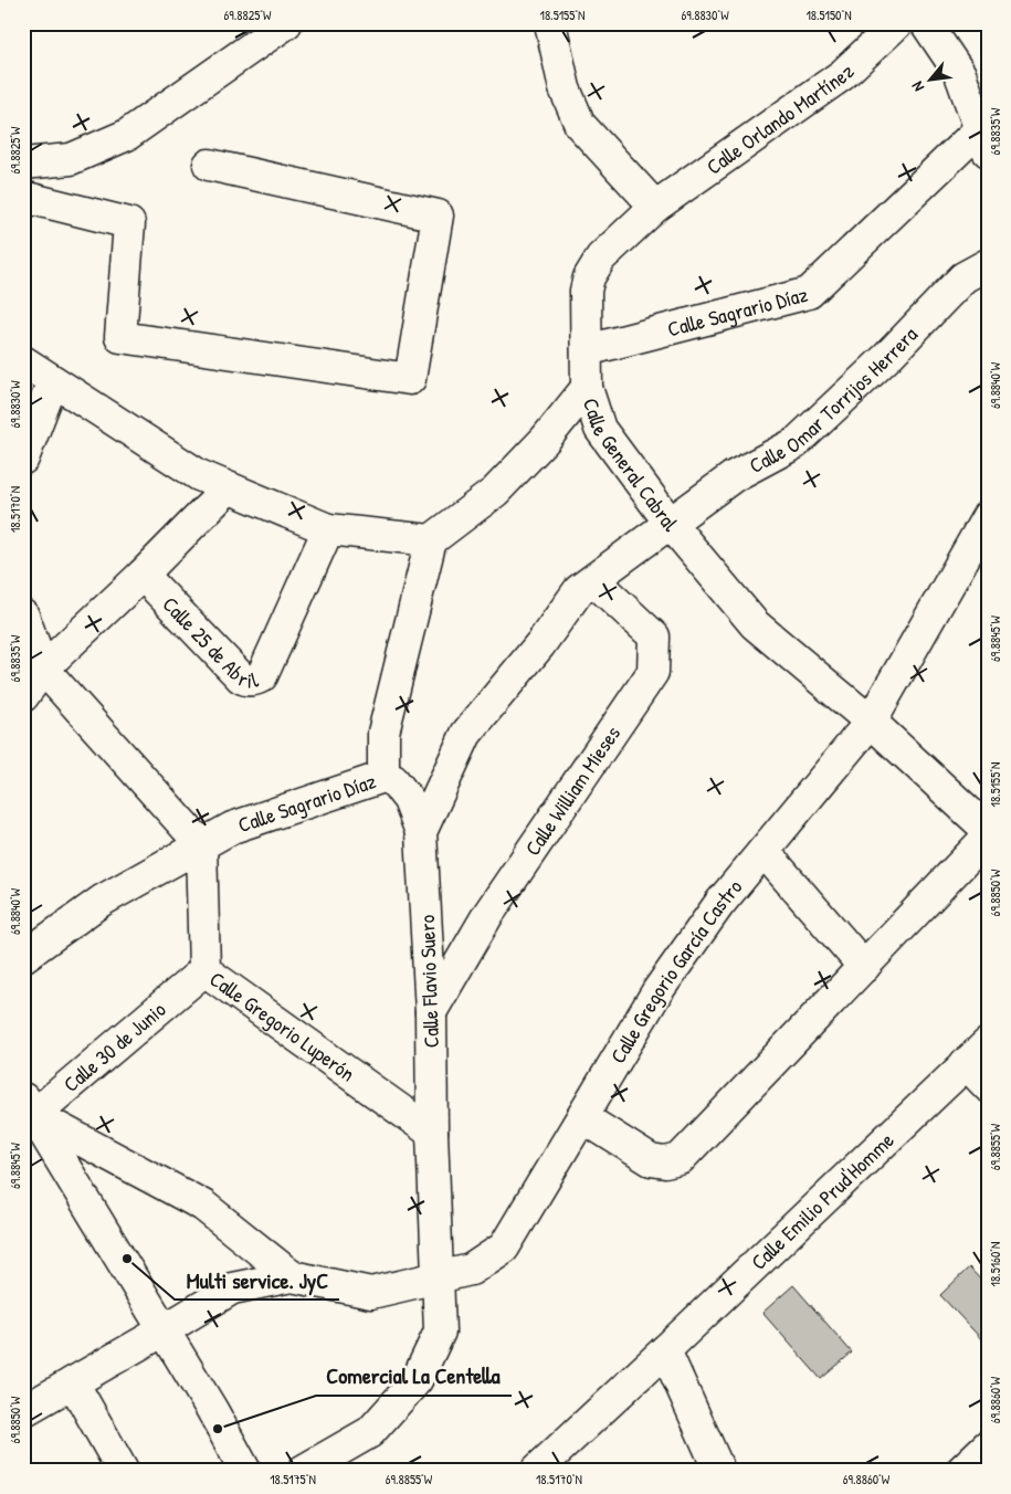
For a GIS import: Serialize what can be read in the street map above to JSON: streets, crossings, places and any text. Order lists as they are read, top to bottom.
{
  "streets": {
    "street": [
      "Calle Orlando Martínez",
      "Calle Sagrario Díaz",
      "Calle Omar Torrijos Herrera",
      "Calle General Cabral",
      "Calle 25 de Abril",
      "Calle William Mieses",
      "Calle Gregorio García Castro",
      "Calle Flavio Suero",
      "Calle Gregorio Luperón",
      "Calle 30 de Junio",
      "Calle Emilio Prud'Homme"
    ]
  },
  "crossings": [
    ["Calle Orlando Martínez", "Calle General Cabral"],
    ["Calle Sagrario Díaz", "Calle General Cabral"],
    ["Calle Sagrario Díaz", "Calle Gregorio Luperón"],
    ["Calle Omar Torrijos Herrera", "Calle General Cabral"],
    ["Calle Omar Torrijos Herrera", "Calle Flavio Suero"],
    ["Calle General Cabral", "Calle Gregorio García Castro"],
    ["Calle General Cabral", "Calle Flavio Suero"],
    ["Calle William Mieses", "Calle Flavio Suero"],
    ["Calle Gregorio García Castro", "Calle Flavio Suero"],
    ["Calle Flavio Suero", "Calle Gregorio Luperón"],
    ["Calle Gregorio Luperón", "Calle 30 de Junio"]
  ],
  "places": ["Multi service. JyC", "Comercial La Centella"],
  "north": "bottom left",
  "coordinates": [
    "69.8825°W",
    "18.5155°N",
    "69.8830°W",
    "18.5150°N",
    "69.8835°W",
    "69.8840°W",
    "18.5170°N",
    "69.8845°W",
    "69.8850°W",
    "69.8855°W",
    "18.5160°N",
    "69.8860°W",
    "18.5175°N"
  ]
}
